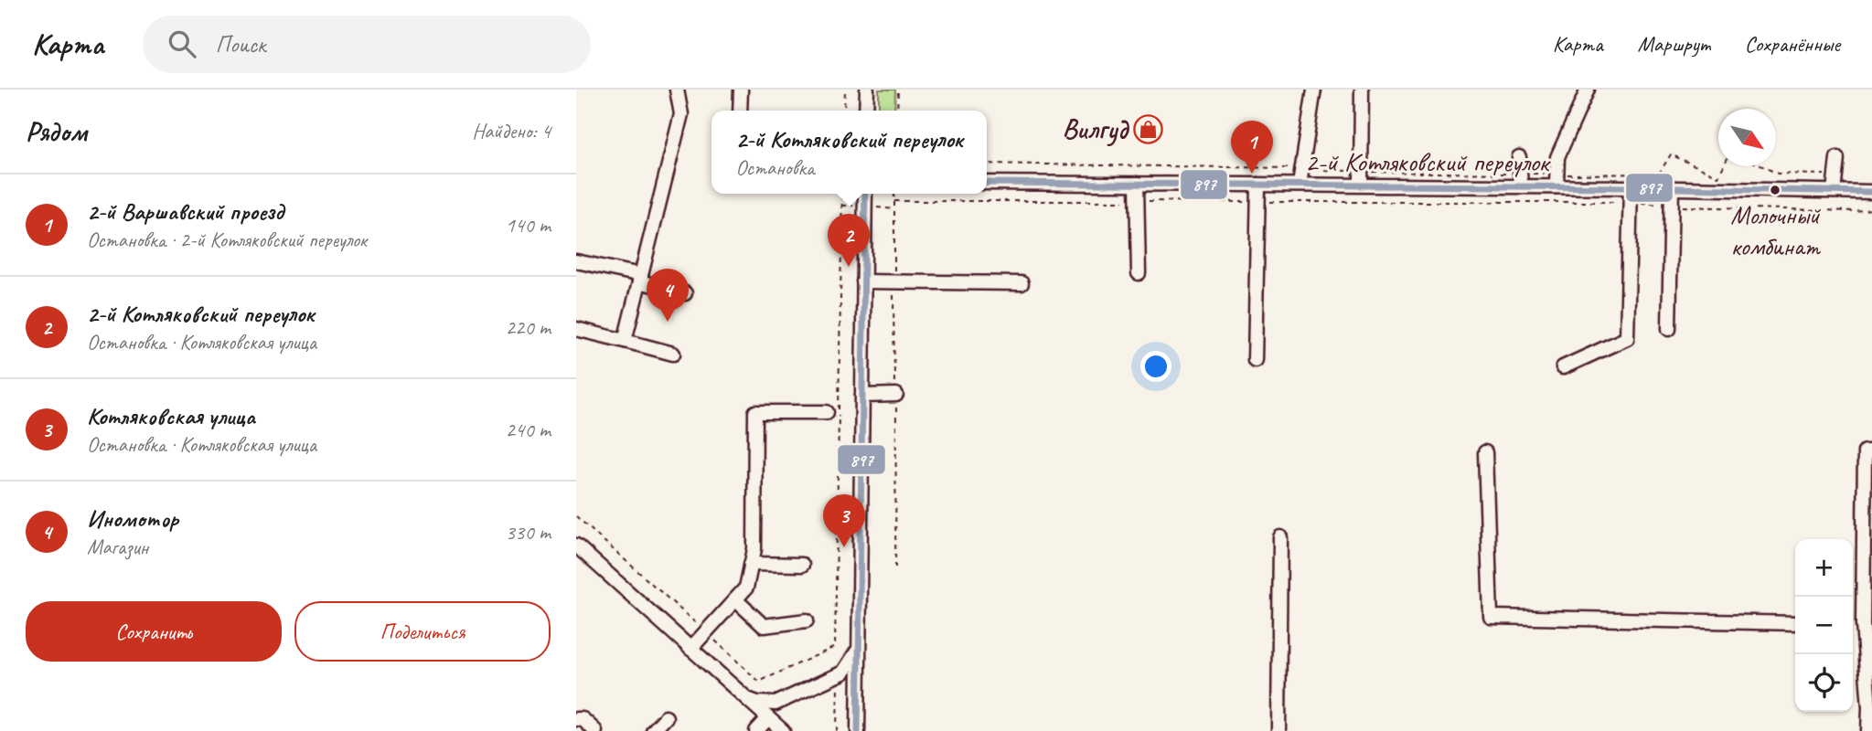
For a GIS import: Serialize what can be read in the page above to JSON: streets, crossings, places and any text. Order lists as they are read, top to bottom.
{
  "streets": {
    "street": ["2-й Котляковский переулок"]
  },
  "places": {
    "shop": ["Вилгуд"],
    "other": ["Молочный комбинат"]
  },
  "lines": ["transit line 897"],
  "north": "bottom right",
  "page": {
    "header": "Карта",
    "search": "Поиск",
    "nav": ["Карта", "Маршрут", "Сохранённые"],
    "heading": ["Рядом", "Найдено: 4"],
    "popup": ["2-й Котляковский переулок", "Остановка"],
    "pins": [
      "1",
      "2",
      "4",
      "3"
    ],
    "list": [
      {
        "mark": "1",
        "name": "2-й Варшавский проезд",
        "note": "Остановка · 2-й Котляковский переулок",
        "value": "140 m"
      },
      {
        "mark": "2",
        "name": "2-й Котляковский переулок",
        "note": "Остановка · Котляковская улица",
        "value": "220 m"
      },
      {
        "mark": "3",
        "name": "Котляковская улица",
        "note": "Остановка · Котляковская улица",
        "value": "240 m"
      },
      {
        "mark": "4",
        "name": "Иномотор",
        "note": "Магазин",
        "value": "330 m"
      }
    ],
    "map_buttons": ["+", "−"],
    "buttons": ["Сохранить", "Поделиться"]
  }
}
